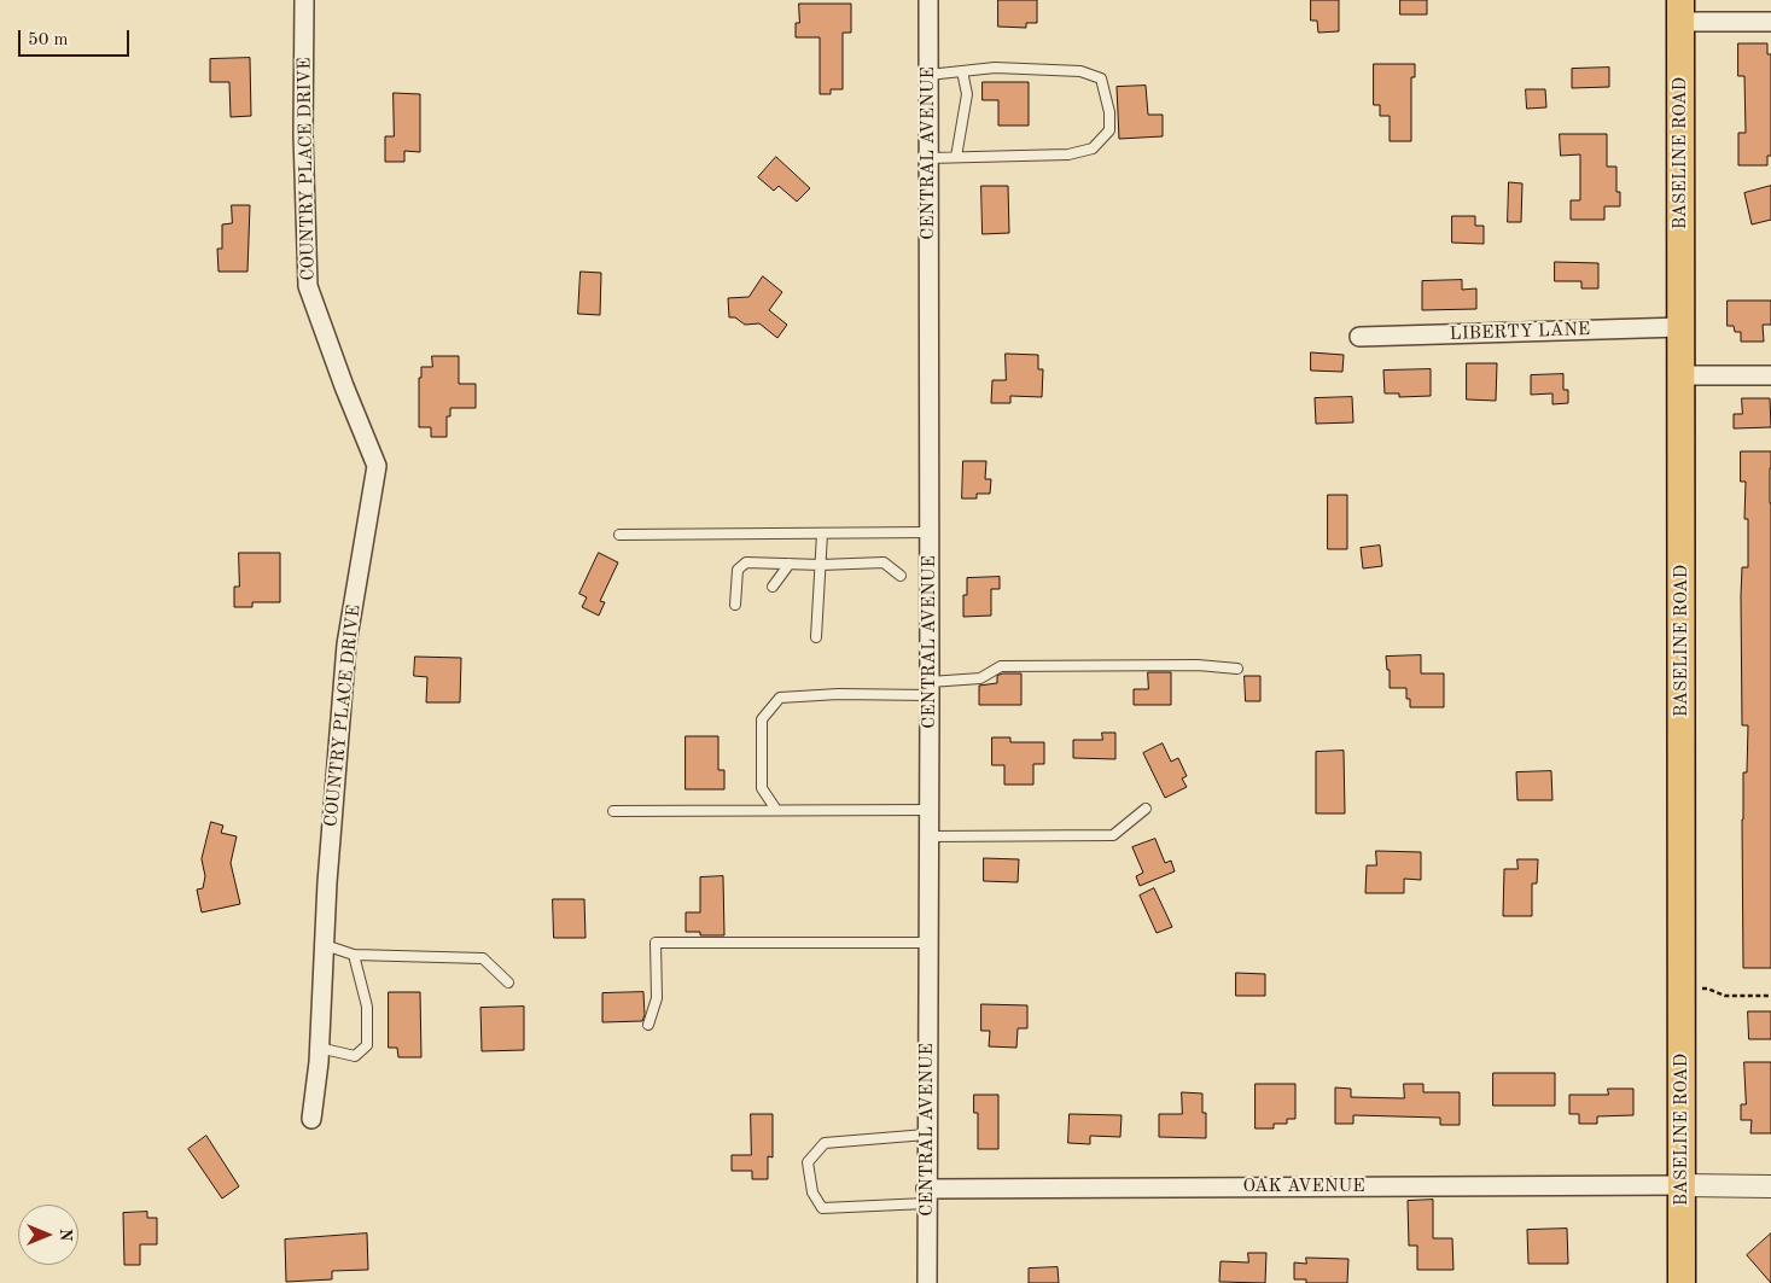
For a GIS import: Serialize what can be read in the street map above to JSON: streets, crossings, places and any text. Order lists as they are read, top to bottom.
{
  "streets": {
    "main road": ["BASELINE ROAD"],
    "street": [
      "CENTRAL AVENUE",
      "COUNTRY PLACE DRIVE",
      "LIBERTY LANE",
      "OAK AVENUE"
    ]
  },
  "crossings": [
    ["CENTRAL AVENUE", "OAK AVENUE"],
    ["BASELINE ROAD", "LIBERTY LANE"],
    ["BASELINE ROAD", "OAK AVENUE"]
  ],
  "scale_bar": "50 m",
  "north": "right"
}
